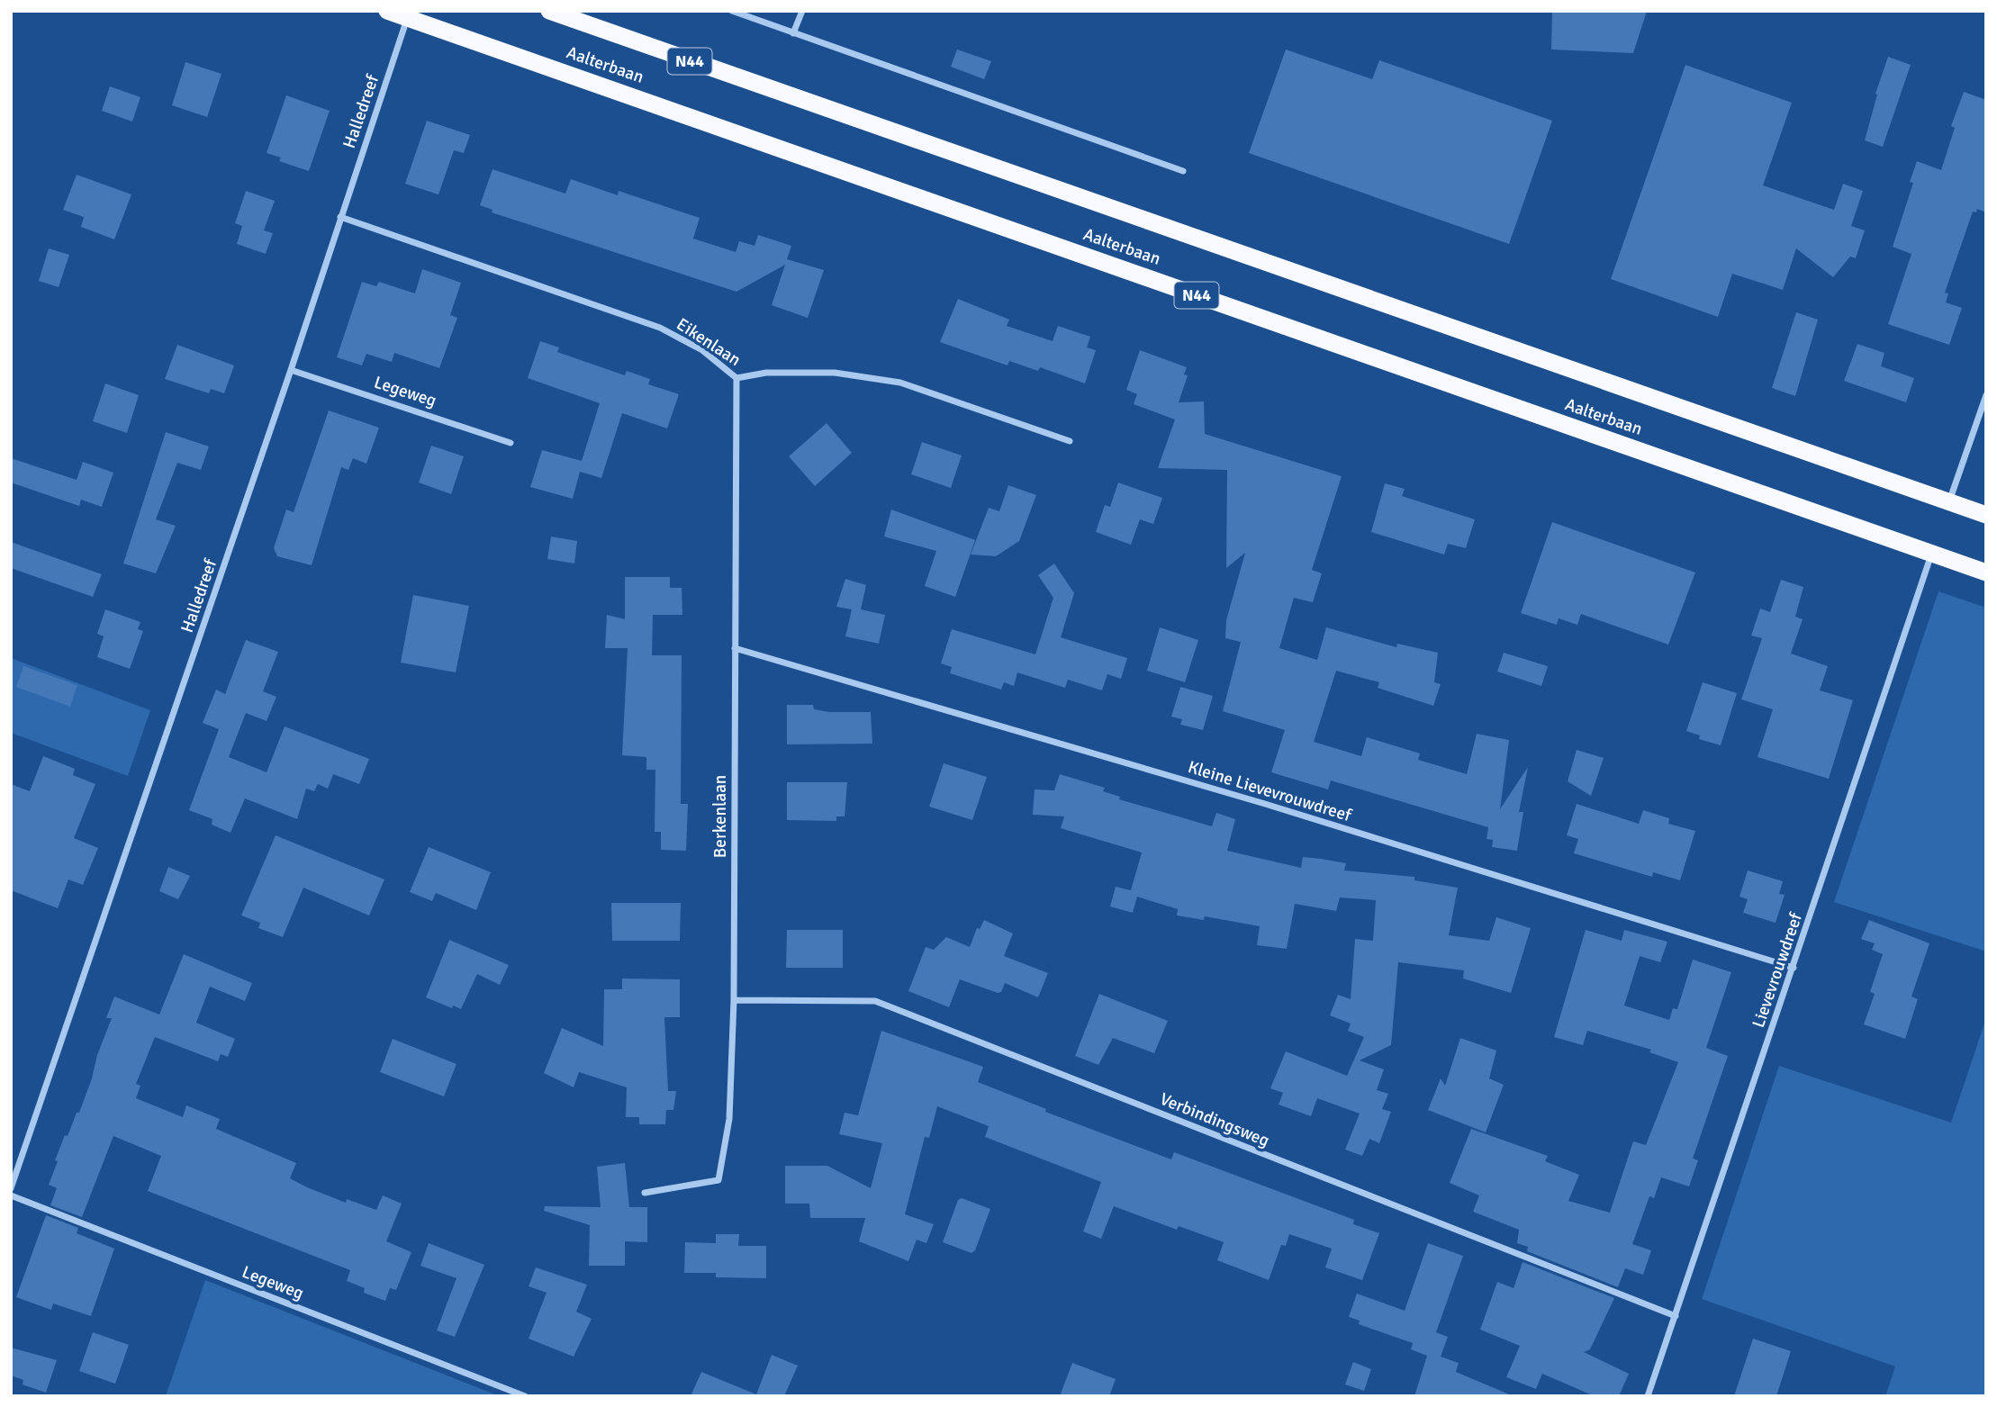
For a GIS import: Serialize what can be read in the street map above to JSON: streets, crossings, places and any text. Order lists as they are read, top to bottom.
{
  "streets": {
    "highway": ["N44", "Aalterbaan"],
    "street": [
      "Halledreef",
      "Eikenlaan",
      "Legeweg",
      "Kleine Lievevrouwdreef",
      "Berkenlaan",
      "Lievevrouwdreef",
      "Verbindingsweg"
    ]
  },
  "crossings": [
    ["Aalterbaan", "Halledreef"],
    ["Aalterbaan", "Lievevrouwdreef"],
    ["Halledreef", "Eikenlaan"],
    ["Halledreef", "Legeweg"],
    ["Eikenlaan", "Berkenlaan"],
    ["Kleine Lievevrouwdreef", "Berkenlaan"],
    ["Kleine Lievevrouwdreef", "Lievevrouwdreef"],
    ["Berkenlaan", "Verbindingsweg"],
    ["Lievevrouwdreef", "Verbindingsweg"]
  ]
}
